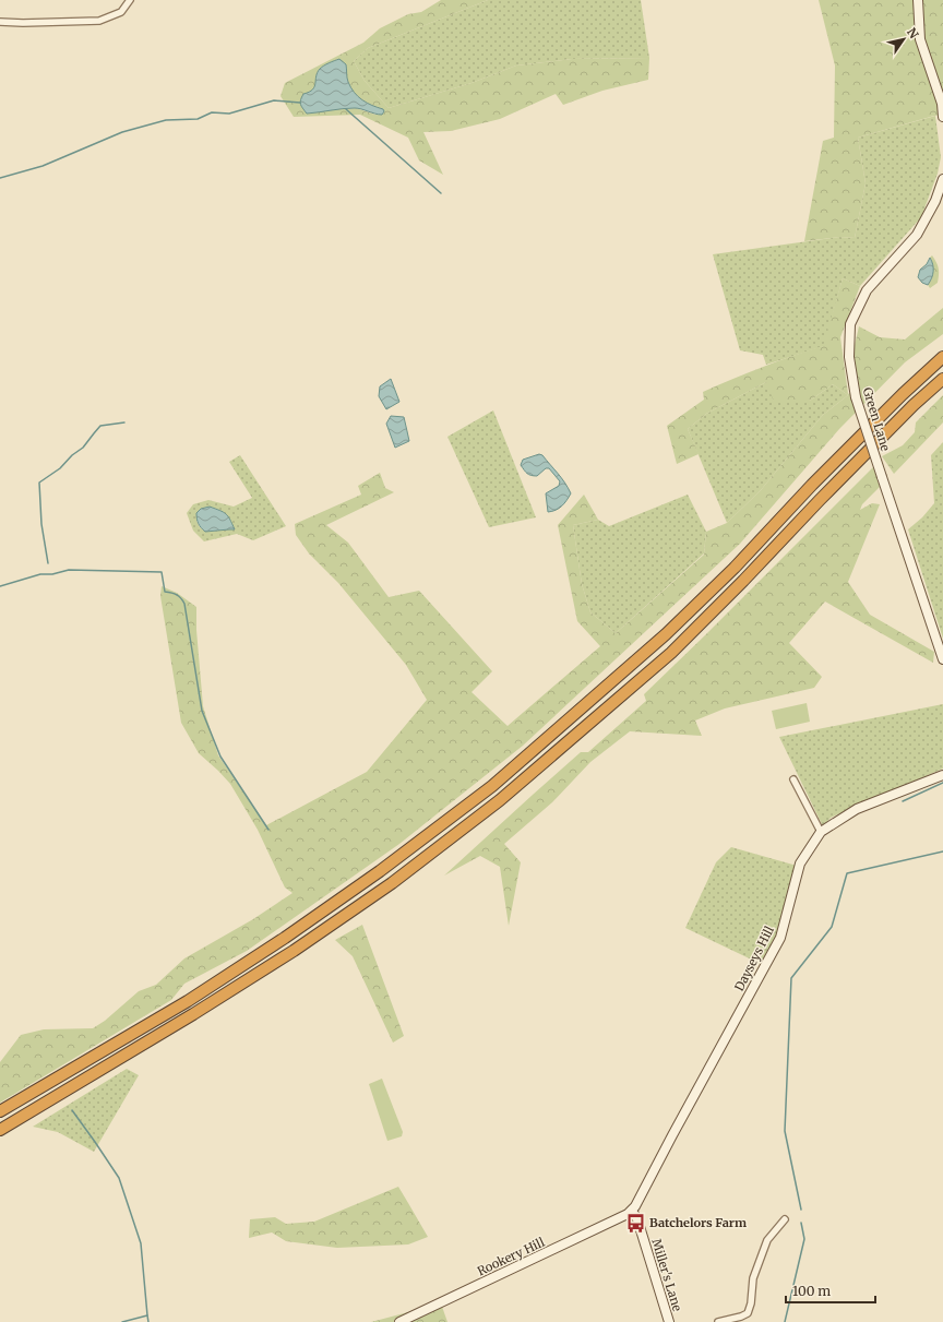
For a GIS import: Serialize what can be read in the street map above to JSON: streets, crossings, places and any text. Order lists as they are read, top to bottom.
{
  "streets": {
    "street": [
      "Green Lane",
      "Dayseys Hill",
      "Rookery Hill",
      "Miller's Lane"
    ]
  },
  "crossings": [
    ["Dayseys Hill", "Rookery Hill"],
    ["Dayseys Hill", "Miller's Lane"],
    ["Rookery Hill", "Miller's Lane"]
  ],
  "places": {
    "bus stop": ["Batchelors Farm"]
  },
  "scale_bar": "100 m",
  "north": "top right"
}
